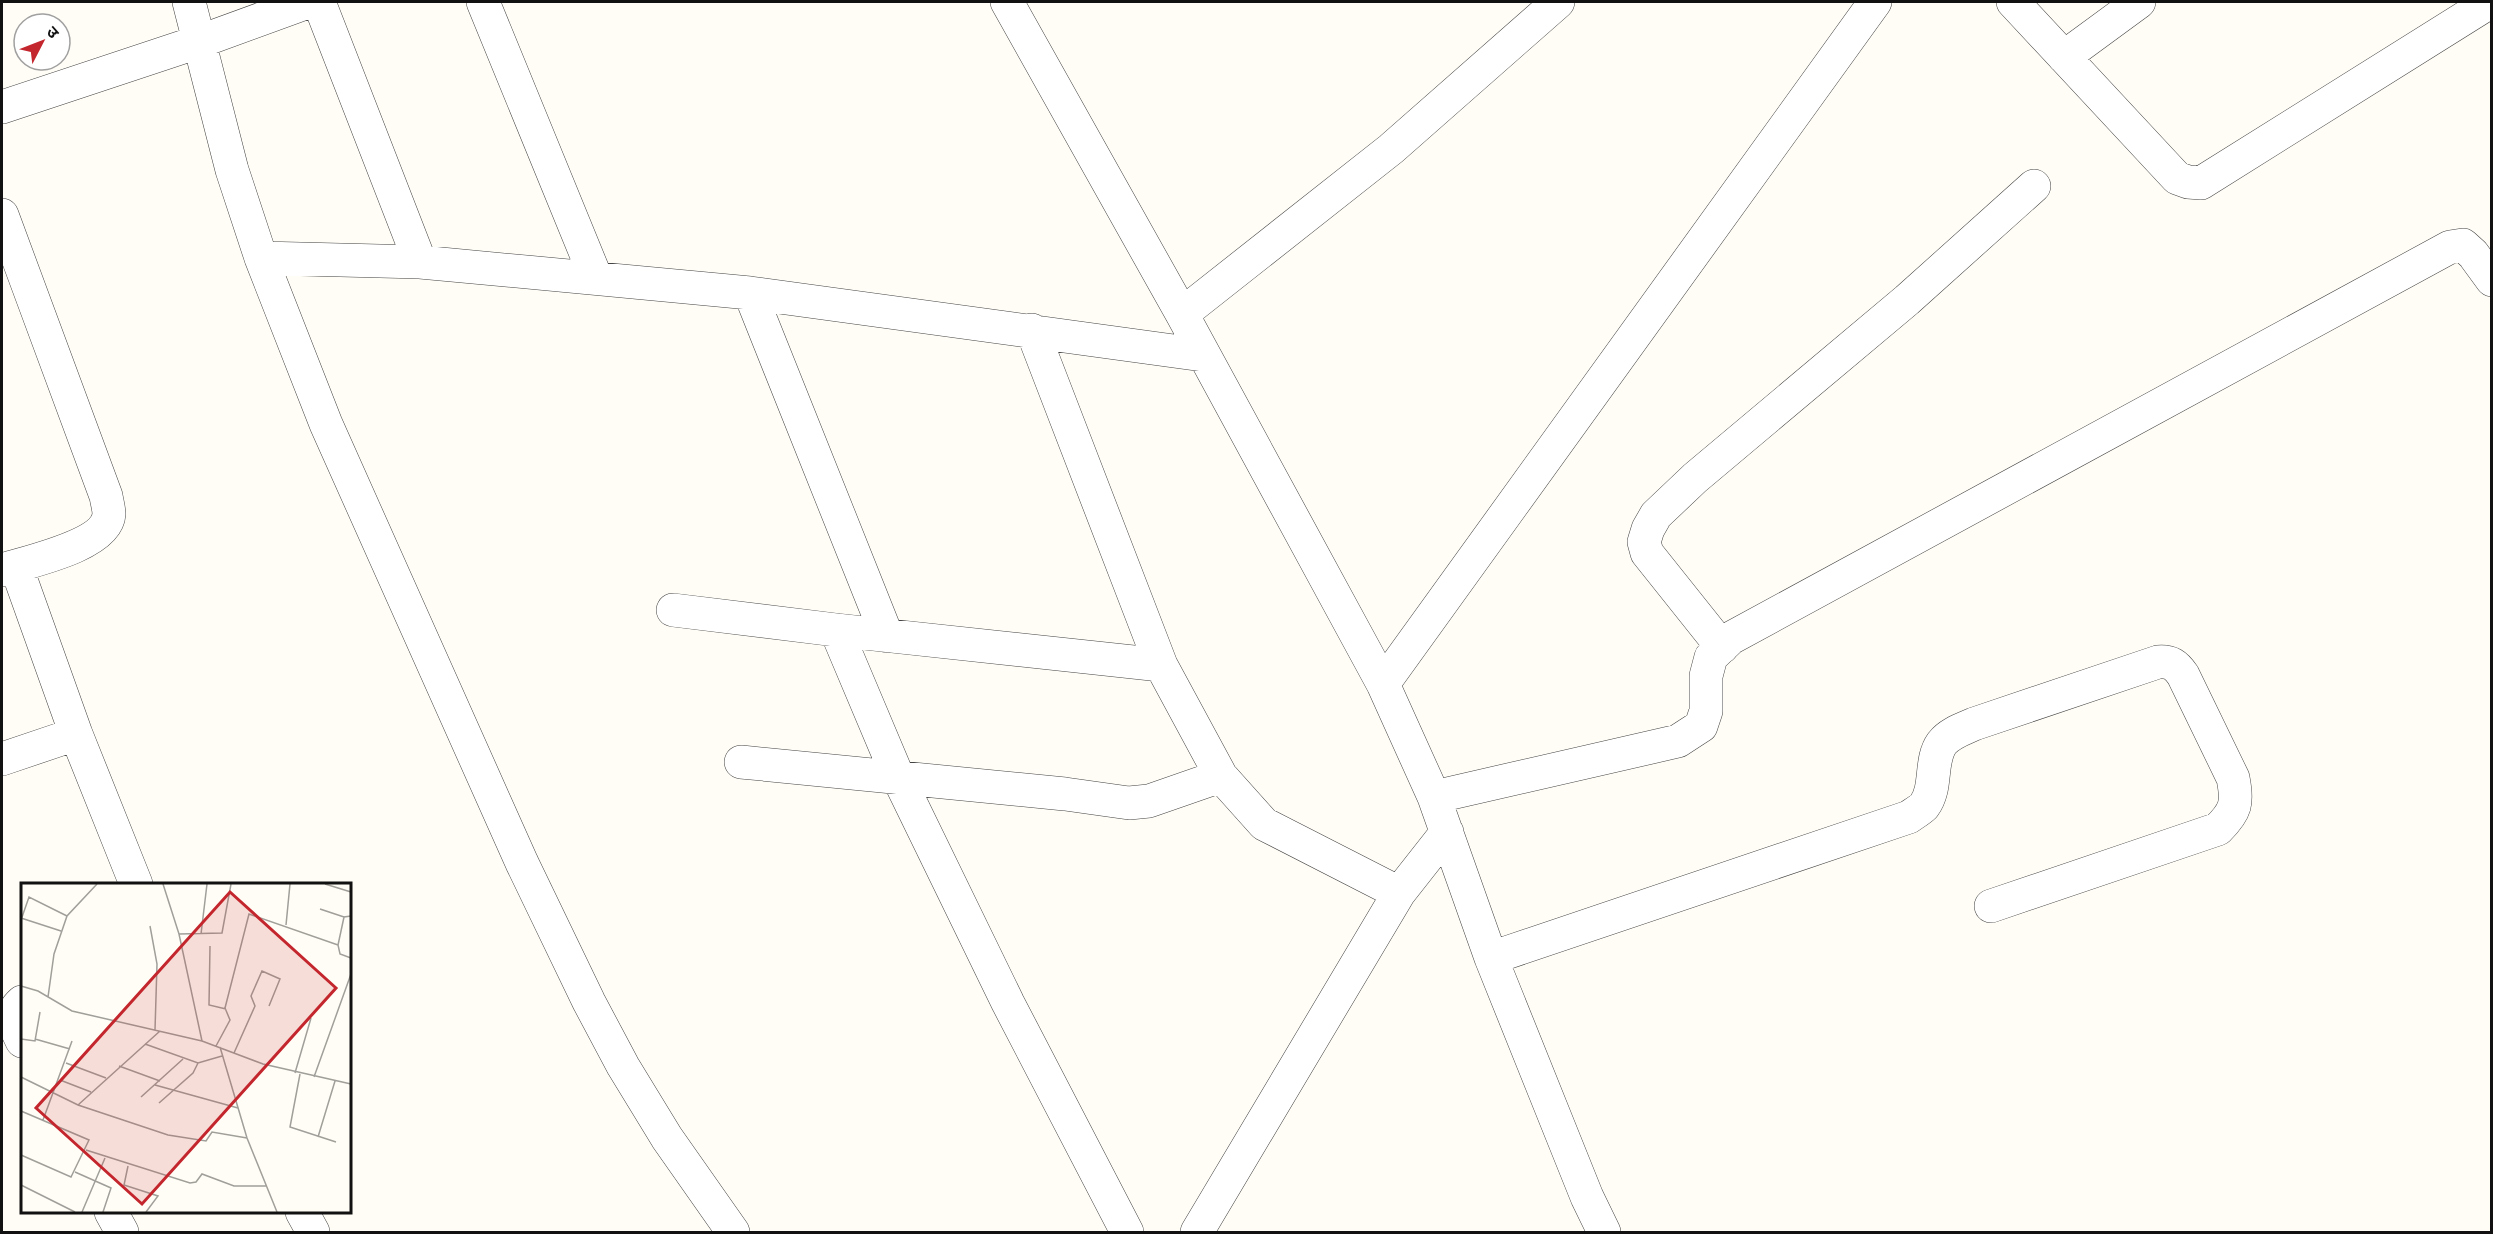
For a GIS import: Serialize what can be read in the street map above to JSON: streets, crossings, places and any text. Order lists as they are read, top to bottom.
{
  "north": "top right"
}
